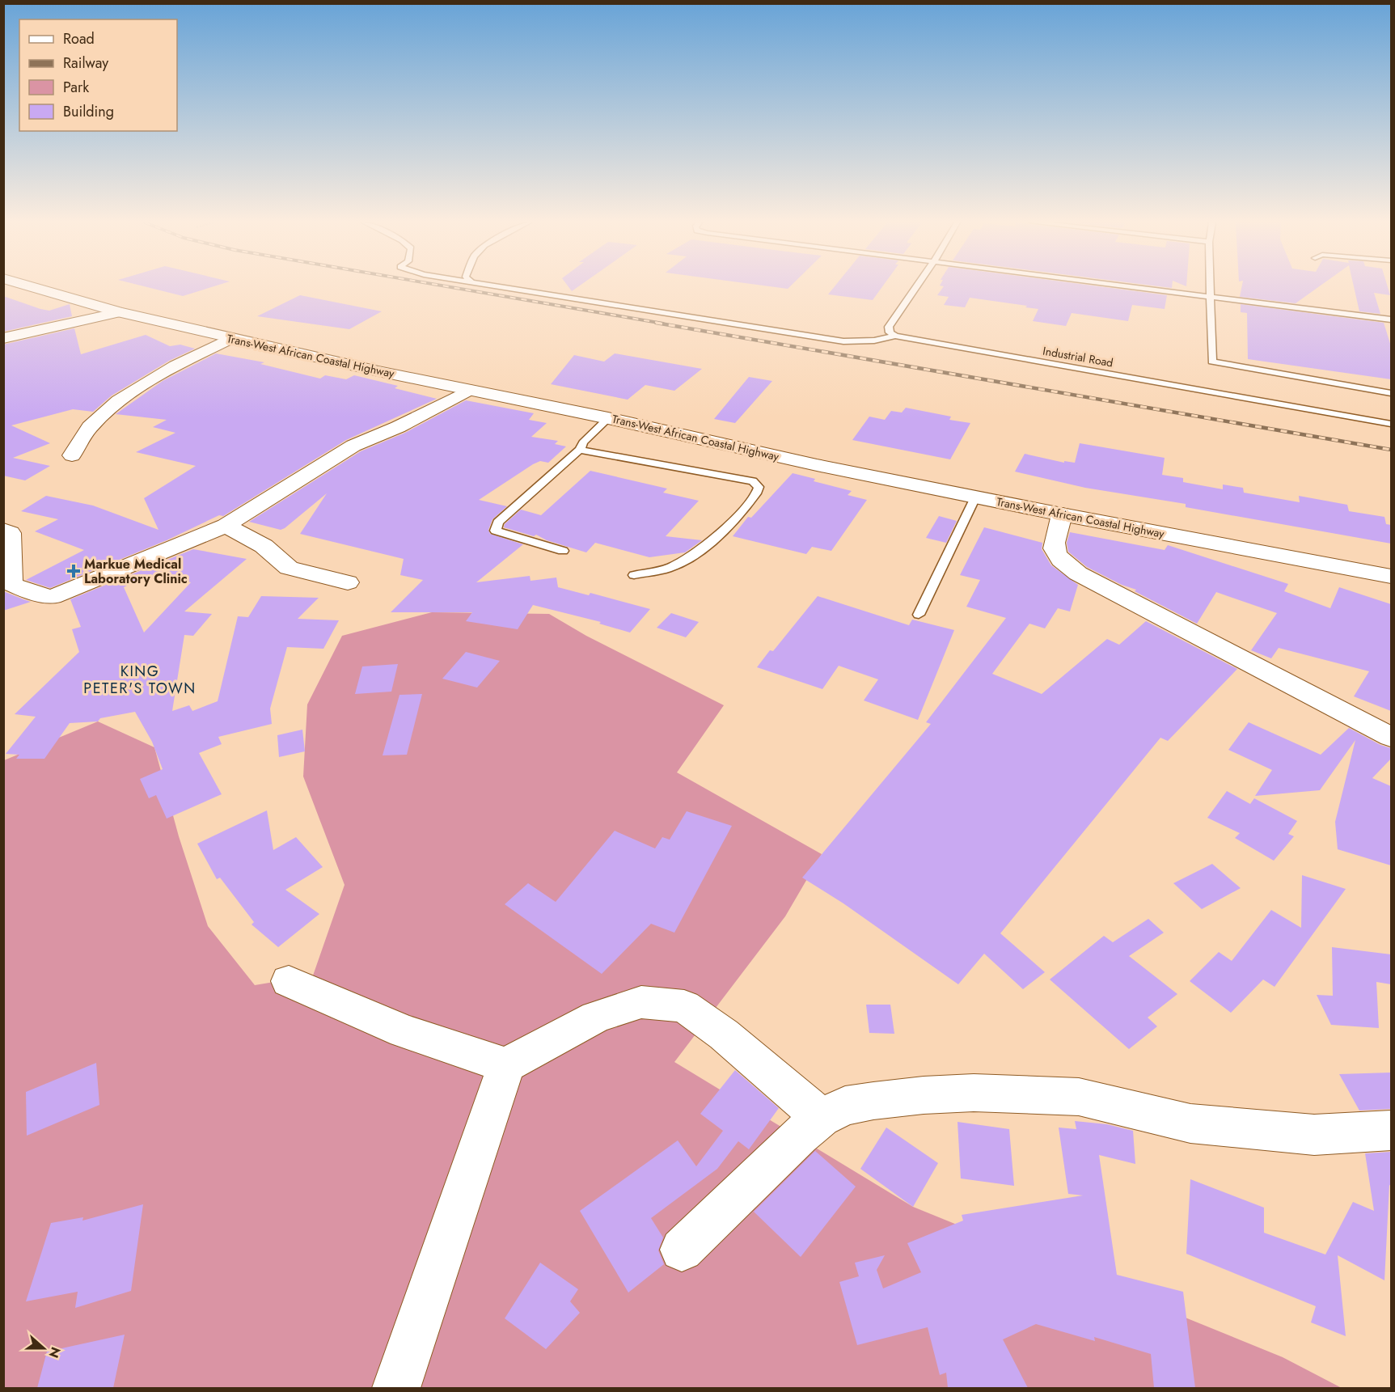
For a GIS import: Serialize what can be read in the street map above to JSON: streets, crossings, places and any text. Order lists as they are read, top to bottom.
{
  "streets": {
    "main road": ["Trans-West African Coastal Highway"],
    "lane": ["Industrial Road"]
  },
  "districts": ["KING PETER'S TOWN"],
  "places": {
    "health": ["Markue Medical Laboratory Clinic"]
  },
  "legend": [
    "Road",
    "Railway",
    "Park",
    "Building"
  ],
  "north": "right"
}
